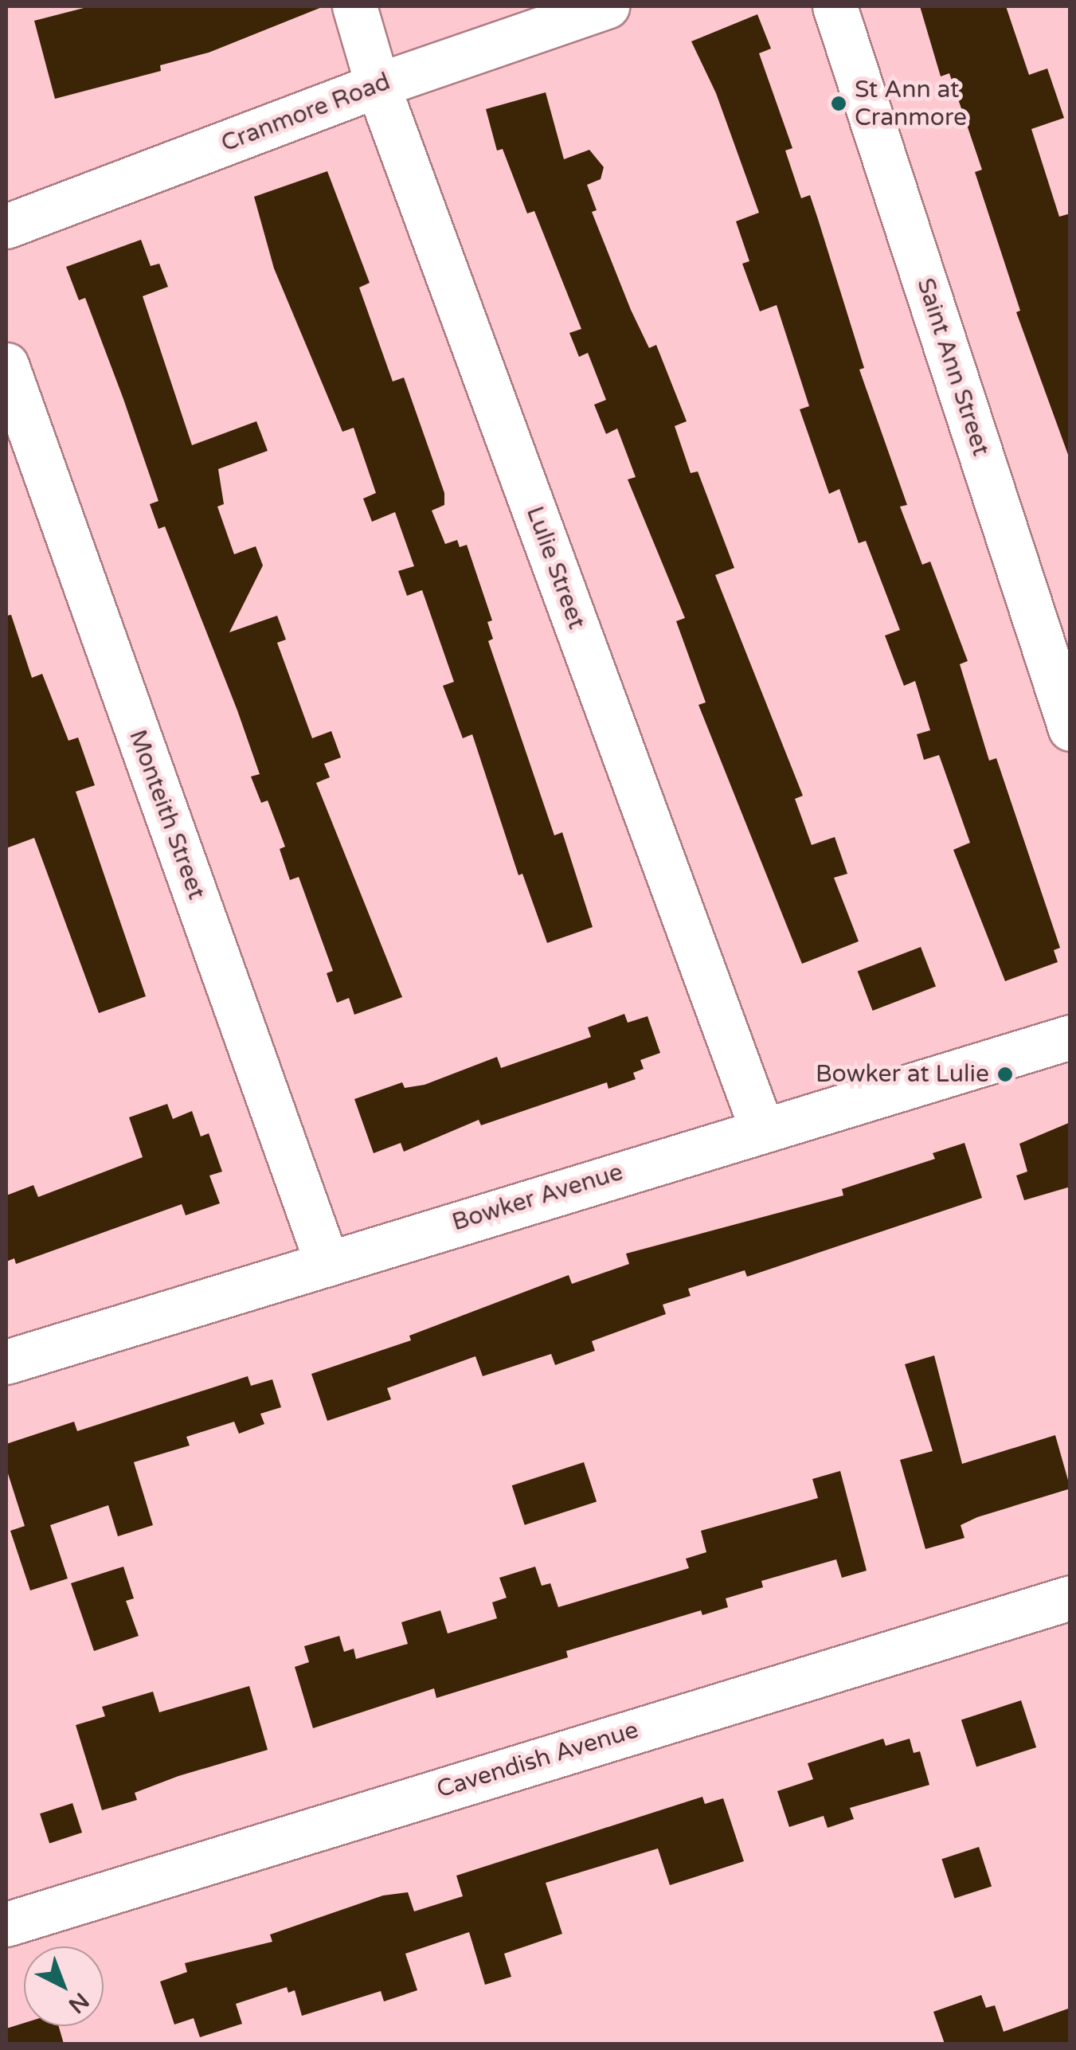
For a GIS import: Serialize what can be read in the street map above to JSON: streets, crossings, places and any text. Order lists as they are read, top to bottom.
{
  "streets": {
    "street": [
      "Cranmore Road",
      "Saint Ann Street",
      "Lulie Street",
      "Monteith Street",
      "Bowker Avenue",
      "Cavendish Avenue"
    ]
  },
  "crossings": [
    ["Cranmore Road", "Lulie Street"],
    ["Lulie Street", "Bowker Avenue"],
    ["Monteith Street", "Bowker Avenue"]
  ],
  "places": ["St Ann at Cranmore", "Bowker at Lulie"],
  "north": "bottom right"
}
